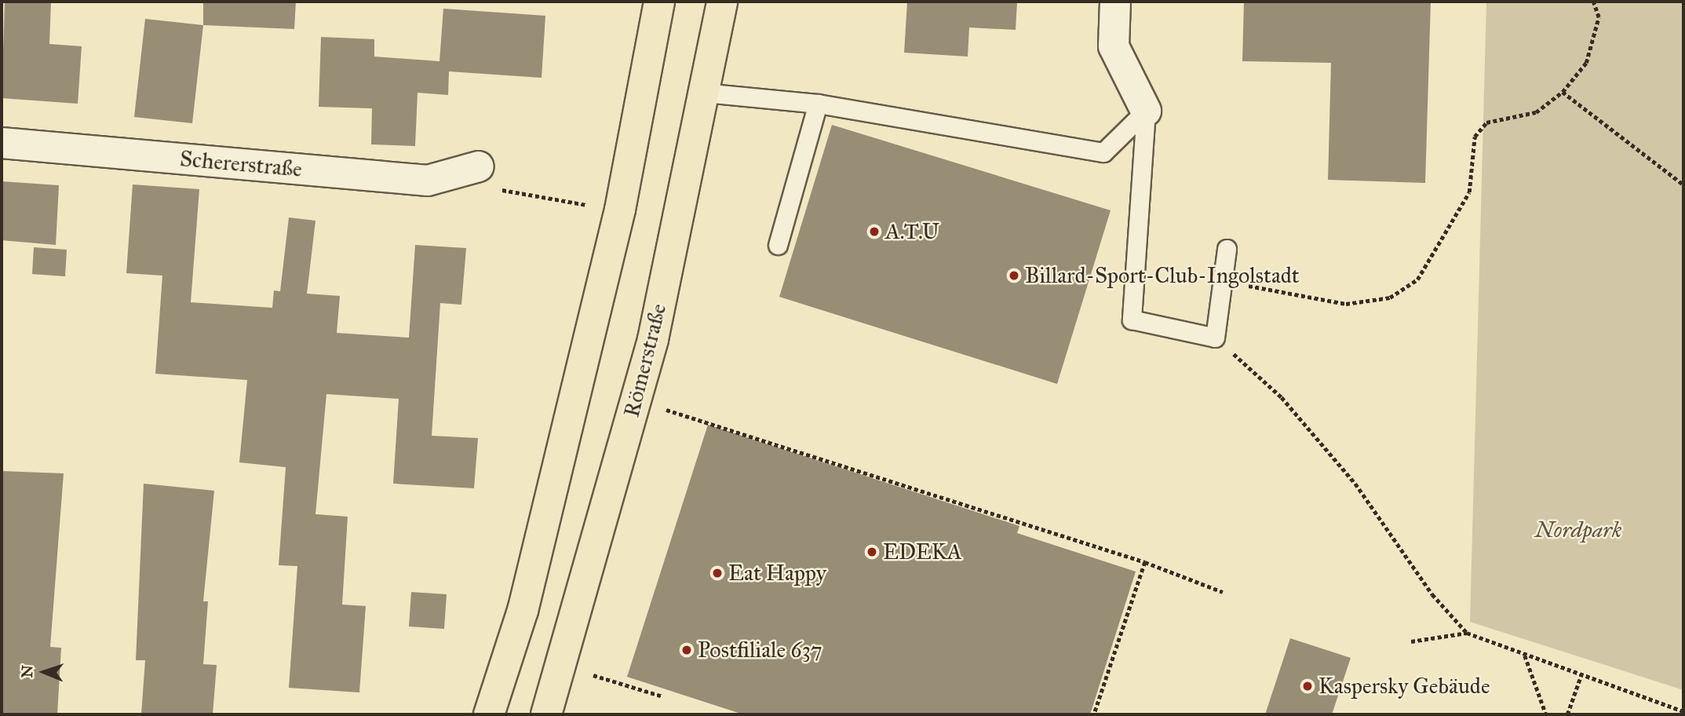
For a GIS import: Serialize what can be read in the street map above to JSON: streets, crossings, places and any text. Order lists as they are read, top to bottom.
{
  "streets": {
    "main road": ["Römerstraße"],
    "street": ["Schererstraße"]
  },
  "parks": ["Nordpark"],
  "places": [
    "A.T.U",
    "Billard-Sport-Club-Ingolstadt",
    "EDEKA",
    "Eat Happy",
    "Postfiliale 637",
    "Kaspersky Gebäude"
  ],
  "north": "left"
}
